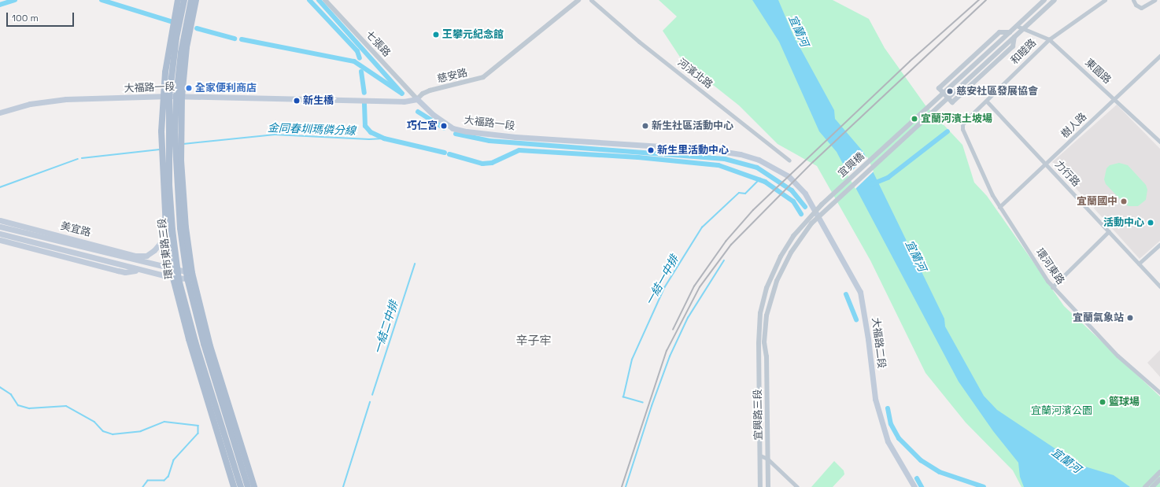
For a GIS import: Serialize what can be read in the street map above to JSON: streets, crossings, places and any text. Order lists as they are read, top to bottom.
{
  "streets": {
    "main road": [
      "大福路一段",
      "美宜路",
      "環市東路三段",
      "大福路二段"
    ],
    "street": [
      "七張路",
      "和睦路",
      "東園路",
      "河濱北路",
      "慈安路",
      "樹人路",
      "宜興橋",
      "力行路",
      "環河東路",
      "宜興路三段"
    ]
  },
  "crossings": [
    ["七張路", "慈安路"],
    ["七張路", "大福路一段"],
    ["和睦路", "東園路"],
    ["和睦路", "力行路"],
    ["和睦路", "環河東路"],
    ["東園路", "樹人路"],
    ["東園路", "宜興橋"],
    ["慈安路", "大福路一段"],
    ["大福路一段", "環市東路三段"],
    ["大福路一段", "大福路二段"],
    ["樹人路", "力行路"],
    ["樹人路", "環河東路"],
    ["宜興橋", "宜興路三段"],
    ["美宜路", "環市東路三段"]
  ],
  "districts": ["辛子牢"],
  "water": [
    "宜蘭河",
    "金同春圳瑪僯分線",
    "一結一中排",
    "一結二中排"
  ],
  "parks": ["宜蘭河濱公園"],
  "places": [
    "王攀元紀念館",
    "全家便利商店",
    "慈安社區發展協會",
    "新生橋",
    "宜蘭河濱土坡場",
    "巧仁宮",
    "新生社區活動中心",
    "新生里活動中心",
    "宜蘭國中",
    "活動中心",
    "宜蘭氣象站",
    "籃球場"
  ],
  "scale_bar": "100 m"
}
